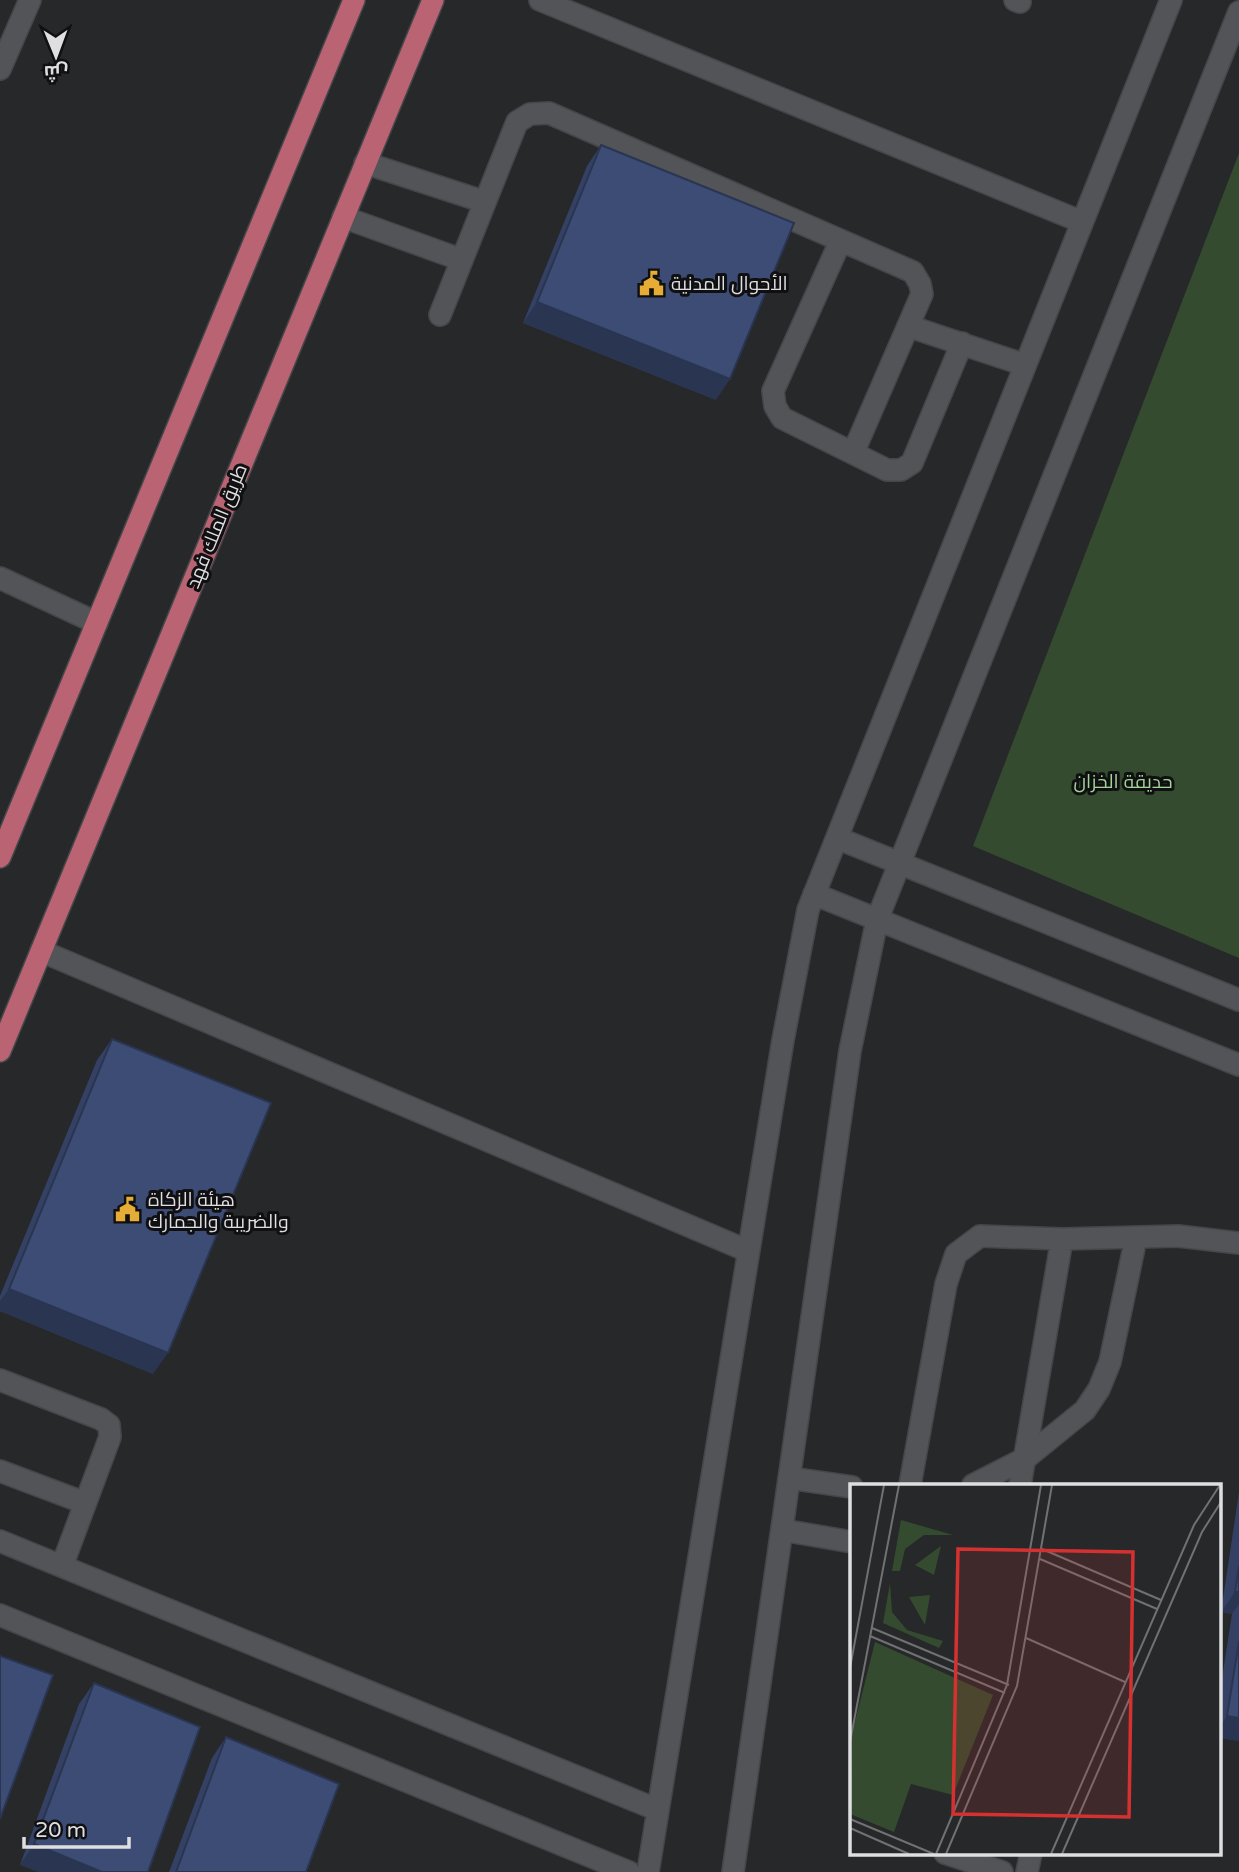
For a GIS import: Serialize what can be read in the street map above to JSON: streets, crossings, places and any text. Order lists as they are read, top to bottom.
{
  "streets": {
    "main road": ["طريق الملك فهد"]
  },
  "parks": ["حديقة الخزان"],
  "places": {
    "public building": ["الأحوال المدنية", "هيئة الزكاة والضريبة والجمارك"]
  },
  "scale_bar": "20 m",
  "north": "bottom"
}
